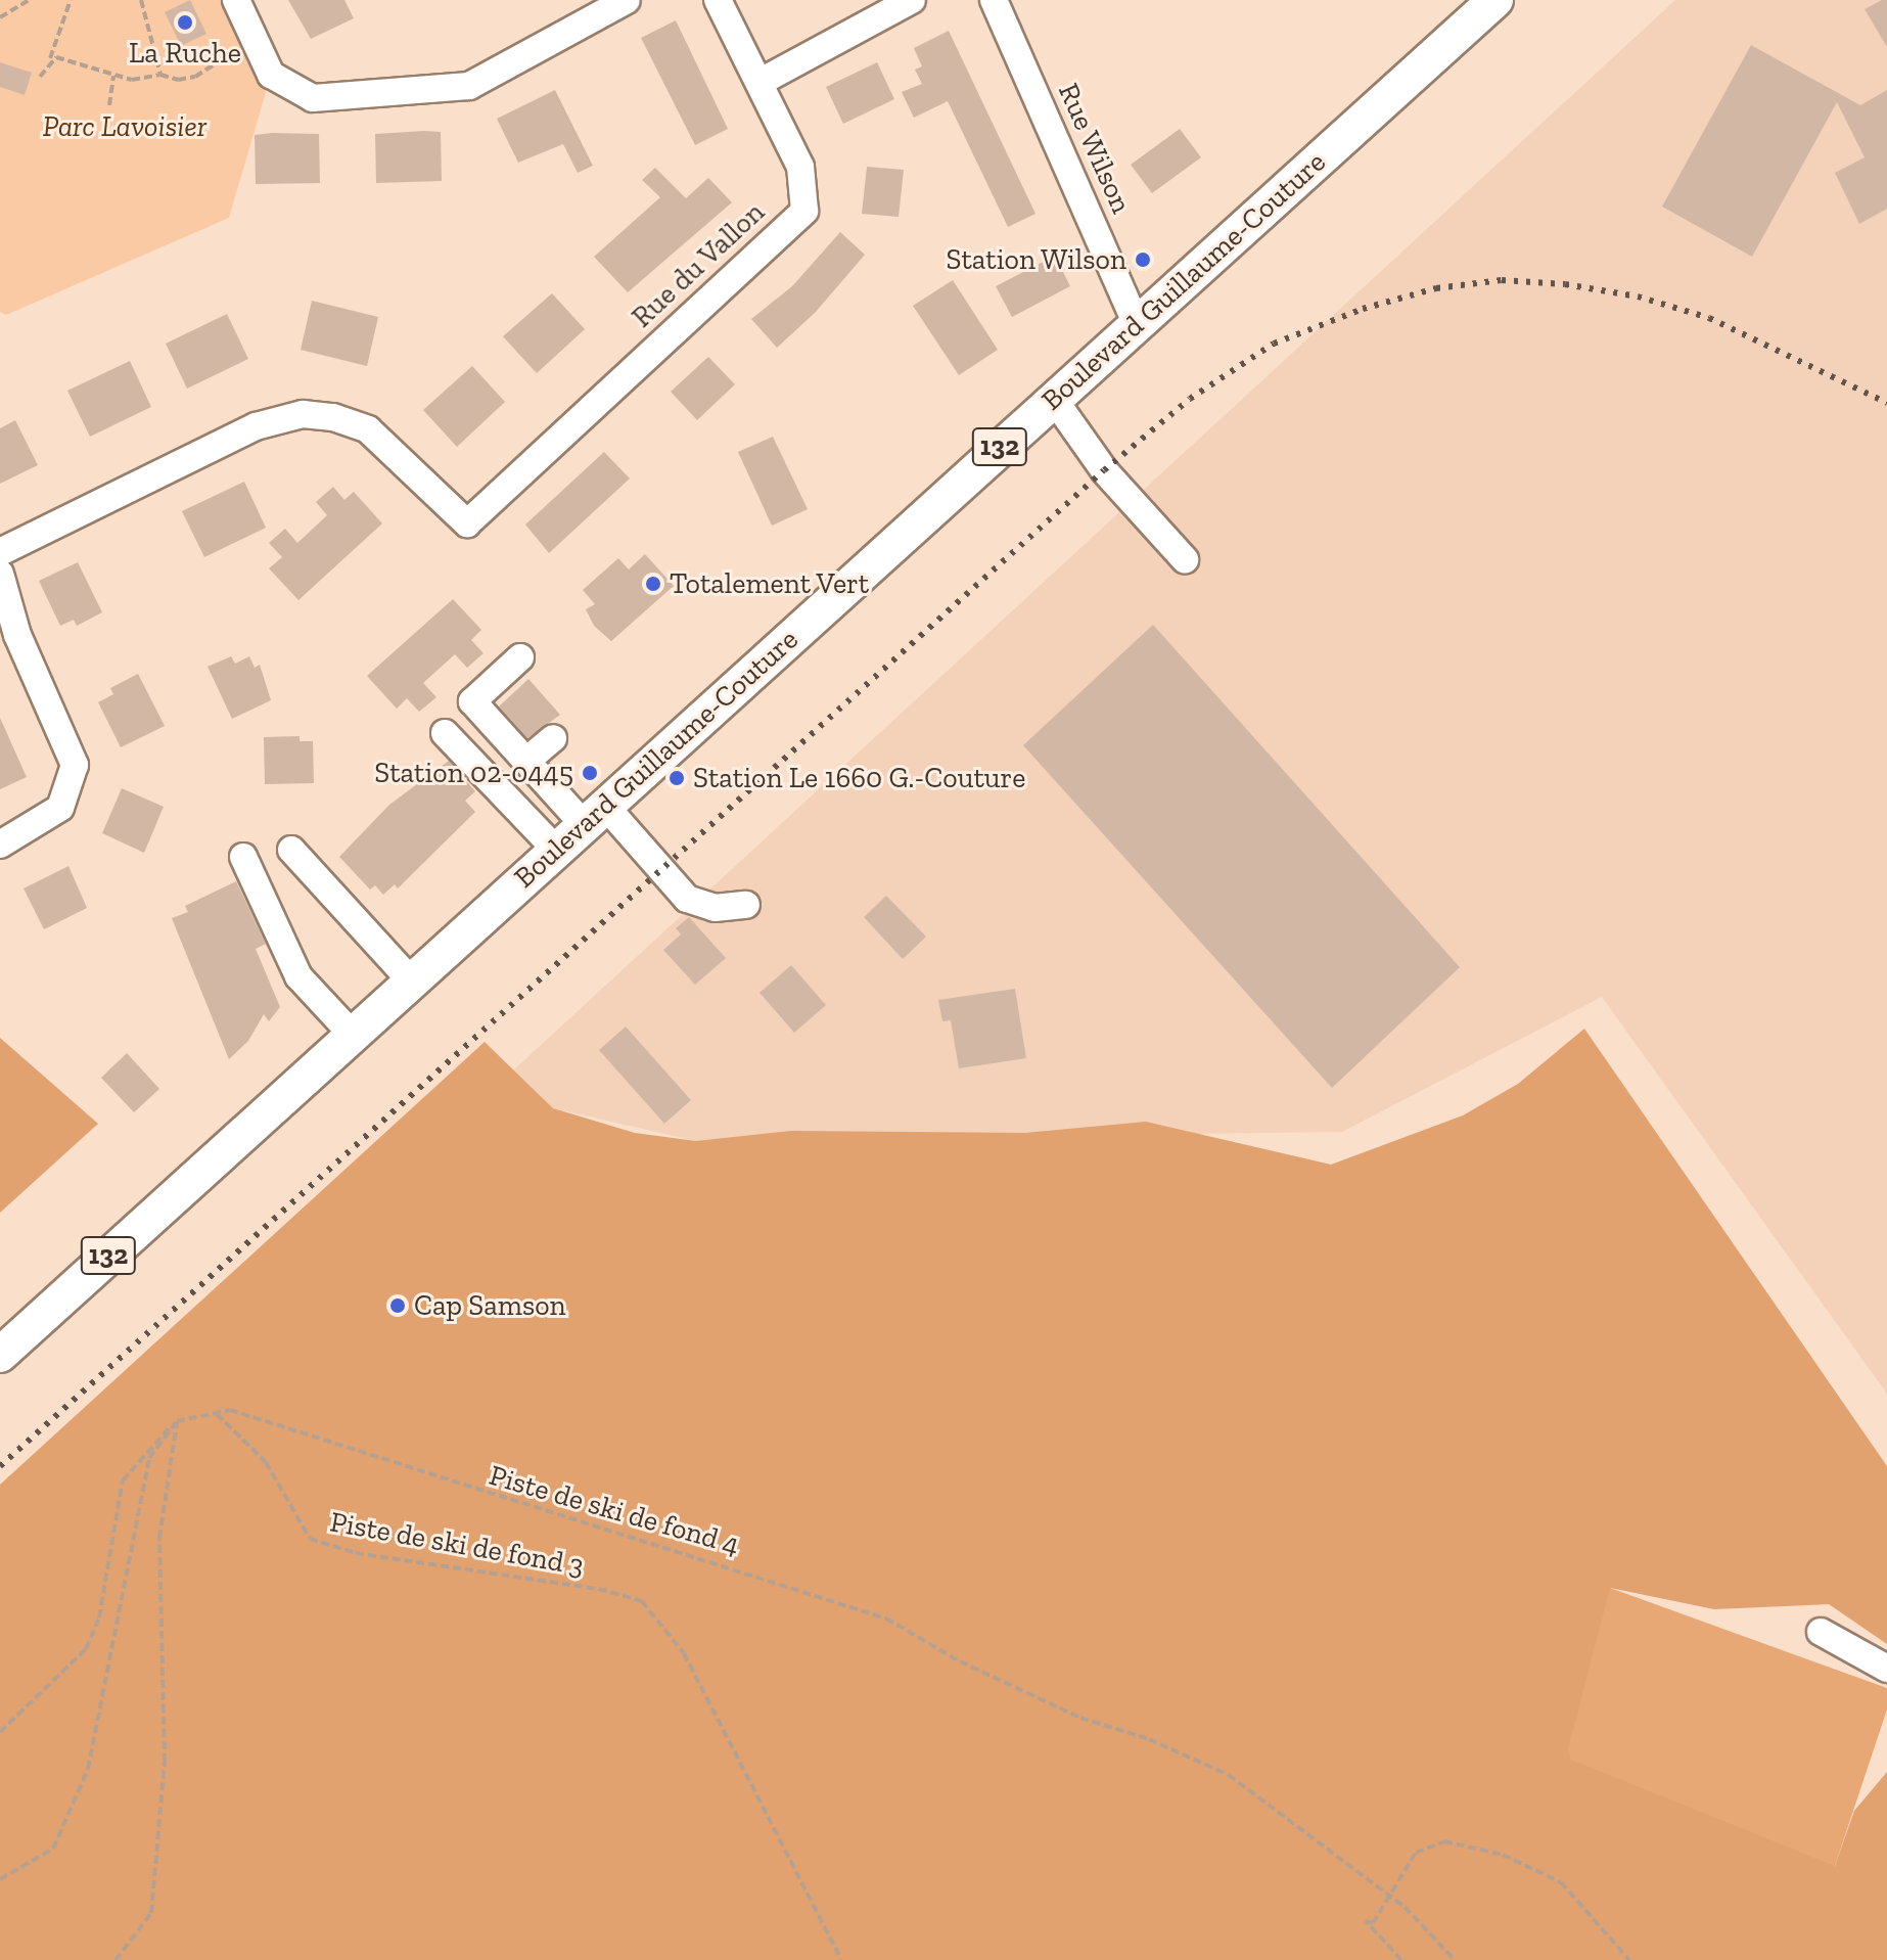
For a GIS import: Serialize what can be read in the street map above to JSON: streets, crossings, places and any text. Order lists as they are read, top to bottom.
{
  "streets": {
    "main road": ["Boulevard Guillaume-Couture", "132"],
    "street": ["Rue Wilson", "Rue du Vallon"],
    "path": ["Piste de ski de fond 4", "Piste de ski de fond 3"]
  },
  "crossings": [
    ["Rue Wilson", "Boulevard Guillaume-Couture"],
    ["Piste de ski de fond 4", "Piste de ski de fond 3"]
  ],
  "parks": ["Parc Lavoisier"],
  "places": [
    "La Ruche",
    "Station Wilson",
    "Totalement Vert",
    "Station 02-0445",
    "Station Le 1660 G.-Couture",
    "Cap Samson"
  ]
}
